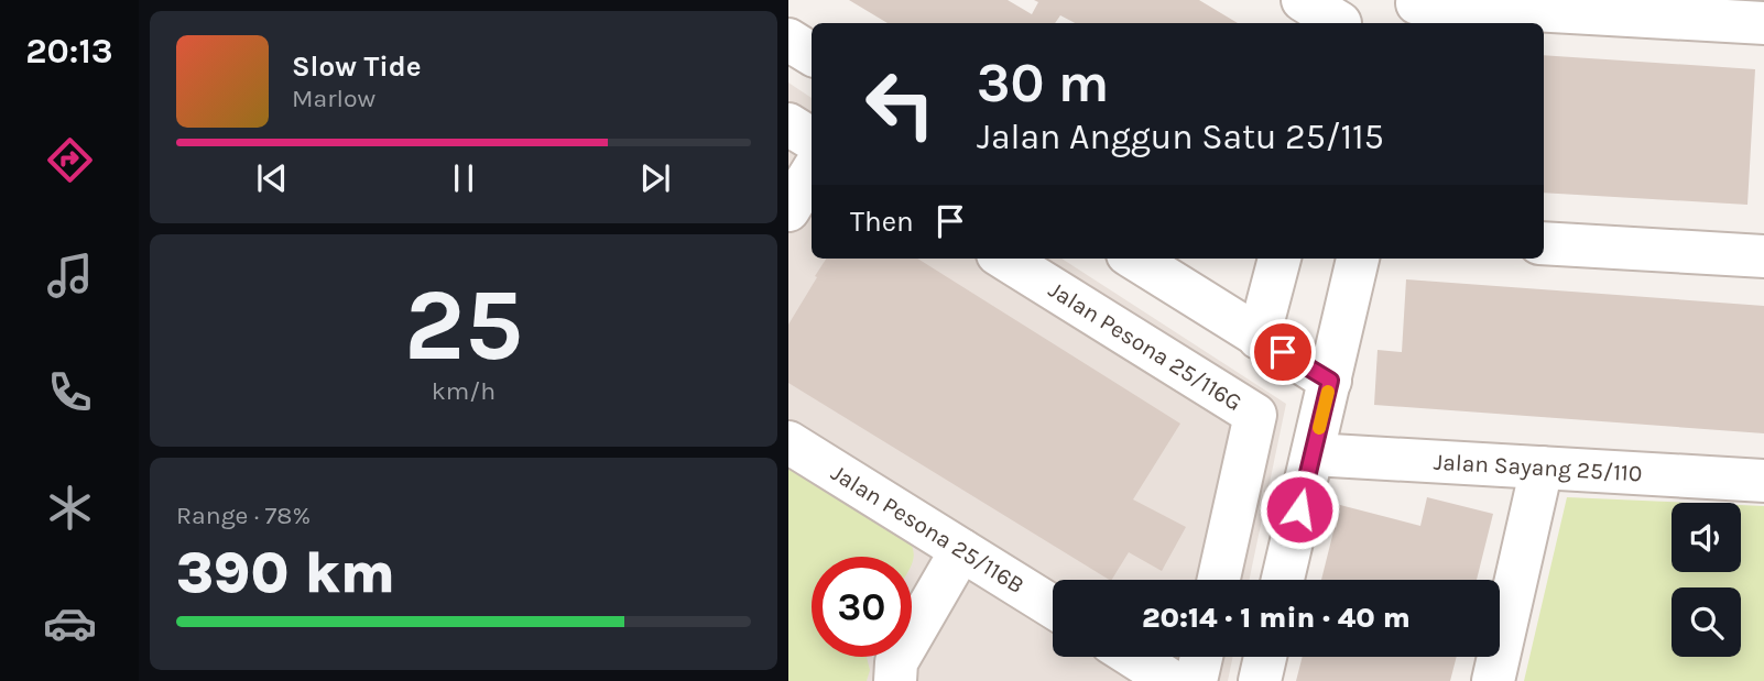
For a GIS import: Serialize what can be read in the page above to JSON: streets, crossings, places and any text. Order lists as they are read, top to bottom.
{
  "streets": {
    "street": ["Jalan Pesona 25/116G", "Jalan Sayang 25/110", "Jalan Pesona 25/116B"]
  },
  "page": {
    "tabs": "20:13",
    "turn": ["30 m", "Jalan Anggun Satu 25/115"],
    "song": ["Slow Tide", "Marlow"],
    "then": "Then",
    "tile": [
      ["25", "km/h"],
      ["Range · 78%", "390 km"]
    ],
    "limit": "30",
    "trip": "20:14 · 1 min · 40 m"
  }
}
